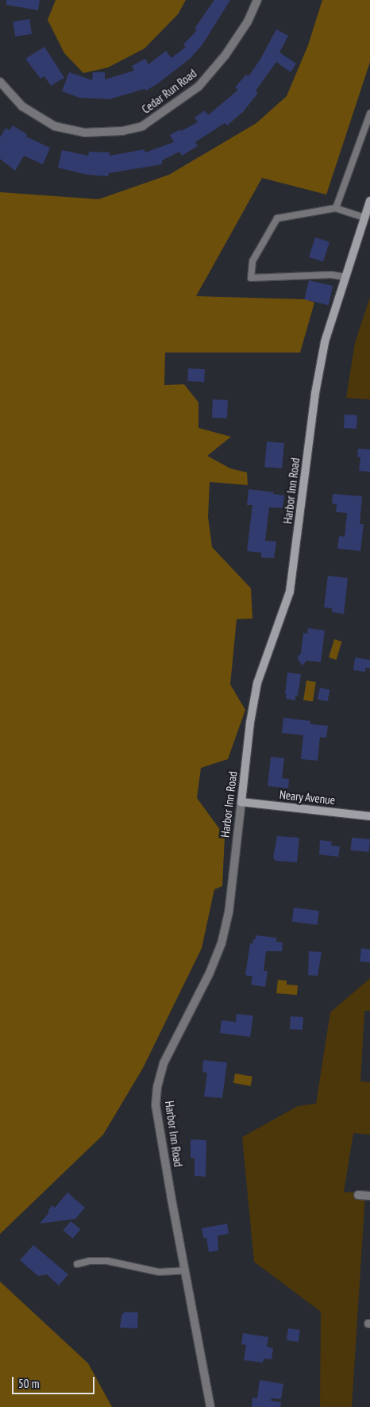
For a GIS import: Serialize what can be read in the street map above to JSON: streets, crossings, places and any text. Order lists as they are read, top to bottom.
{
  "streets": {
    "main road": ["Harbor Inn Road", "Neary Avenue"],
    "street": ["Cedar Run Road"]
  },
  "crossings": [
    ["Harbor Inn Road", "Neary Avenue"]
  ],
  "scale_bar": "50 m"
}
